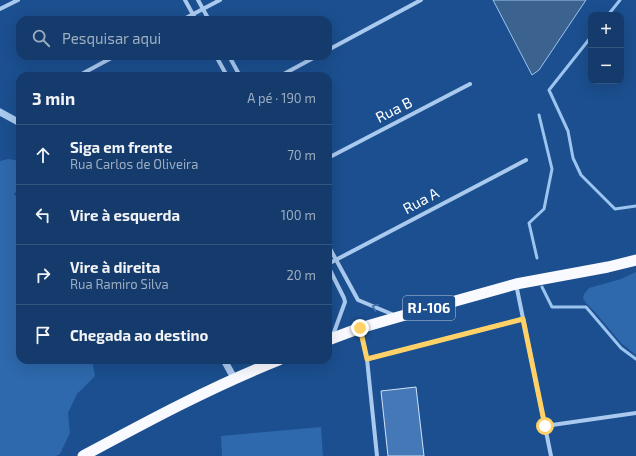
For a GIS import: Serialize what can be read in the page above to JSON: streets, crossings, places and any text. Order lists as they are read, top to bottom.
{
  "streets": {
    "highway": ["RJ-106"],
    "street": ["Rua B", "Rua A"]
  },
  "page": {
    "map_buttons": ["+", "−"],
    "search": "Pesquisar aqui",
    "heading": ["3 min", "A pé · 190 m"],
    "list": [
      ["Siga em frente", "Rua Carlos de Oliveira", "70 m"],
      ["Vire à esquerda", "100 m"],
      ["Vire à direita", "Rua Ramiro Silva", "20 m"],
      "Chegada ao destino"
    ]
  }
}
